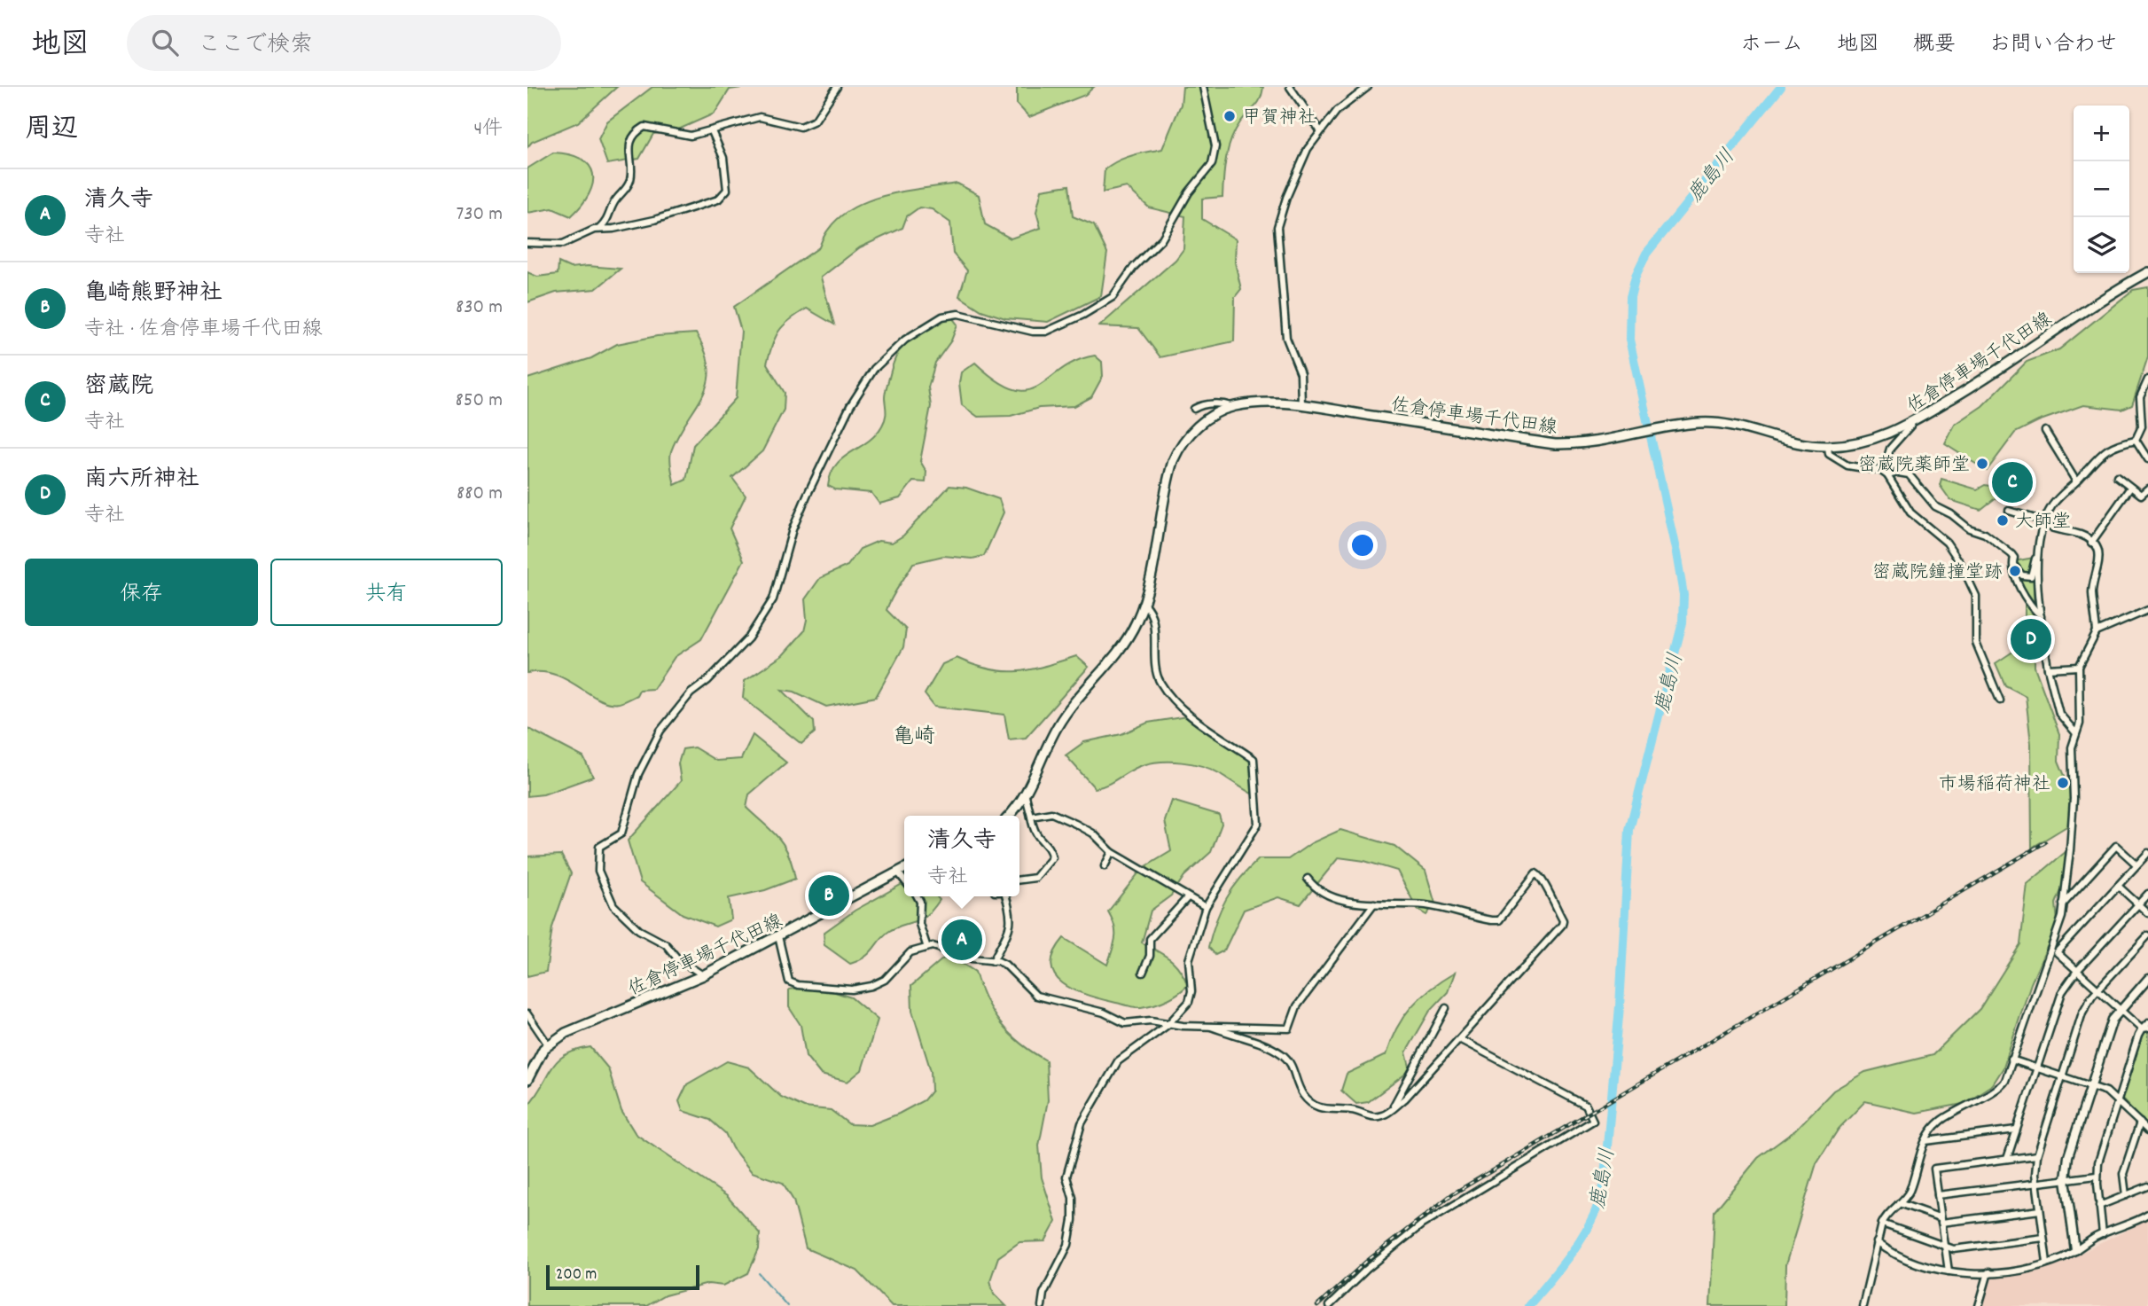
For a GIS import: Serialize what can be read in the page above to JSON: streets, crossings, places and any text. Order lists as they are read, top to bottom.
{
  "streets": {
    "main road": ["佐倉停車場千代田線"]
  },
  "districts": ["亀崎"],
  "water": ["鹿島川"],
  "places": [
    "甲賀神社",
    "密蔵院薬師堂",
    "大師堂",
    "密蔵院鐘撞堂跡",
    "市場稲荷神社"
  ],
  "scale_bar": "200 m",
  "page": {
    "header": "地図",
    "search": "ここで検索",
    "nav": [
      "ホーム",
      "地図",
      "概要",
      "お問い合わせ"
    ],
    "heading": ["周辺", "4件"],
    "map_buttons": ["+", "−"],
    "list": [
      {
        "mark": "A",
        "name": "清久寺",
        "note": "寺社",
        "value": "730 m"
      },
      {
        "mark": "B",
        "name": "亀崎熊野神社",
        "note": "寺社 · 佐倉停車場千代田線",
        "value": "830 m"
      },
      {
        "mark": "C",
        "name": "密蔵院",
        "note": "寺社",
        "value": "850 m"
      },
      {
        "mark": "D",
        "name": "南六所神社",
        "note": "寺社",
        "value": "880 m"
      }
    ],
    "pins": [
      "C",
      "D",
      "B",
      "A"
    ],
    "buttons": ["保存", "共有"],
    "popup": ["清久寺", "寺社"],
    "scale": "200 m"
  }
}
